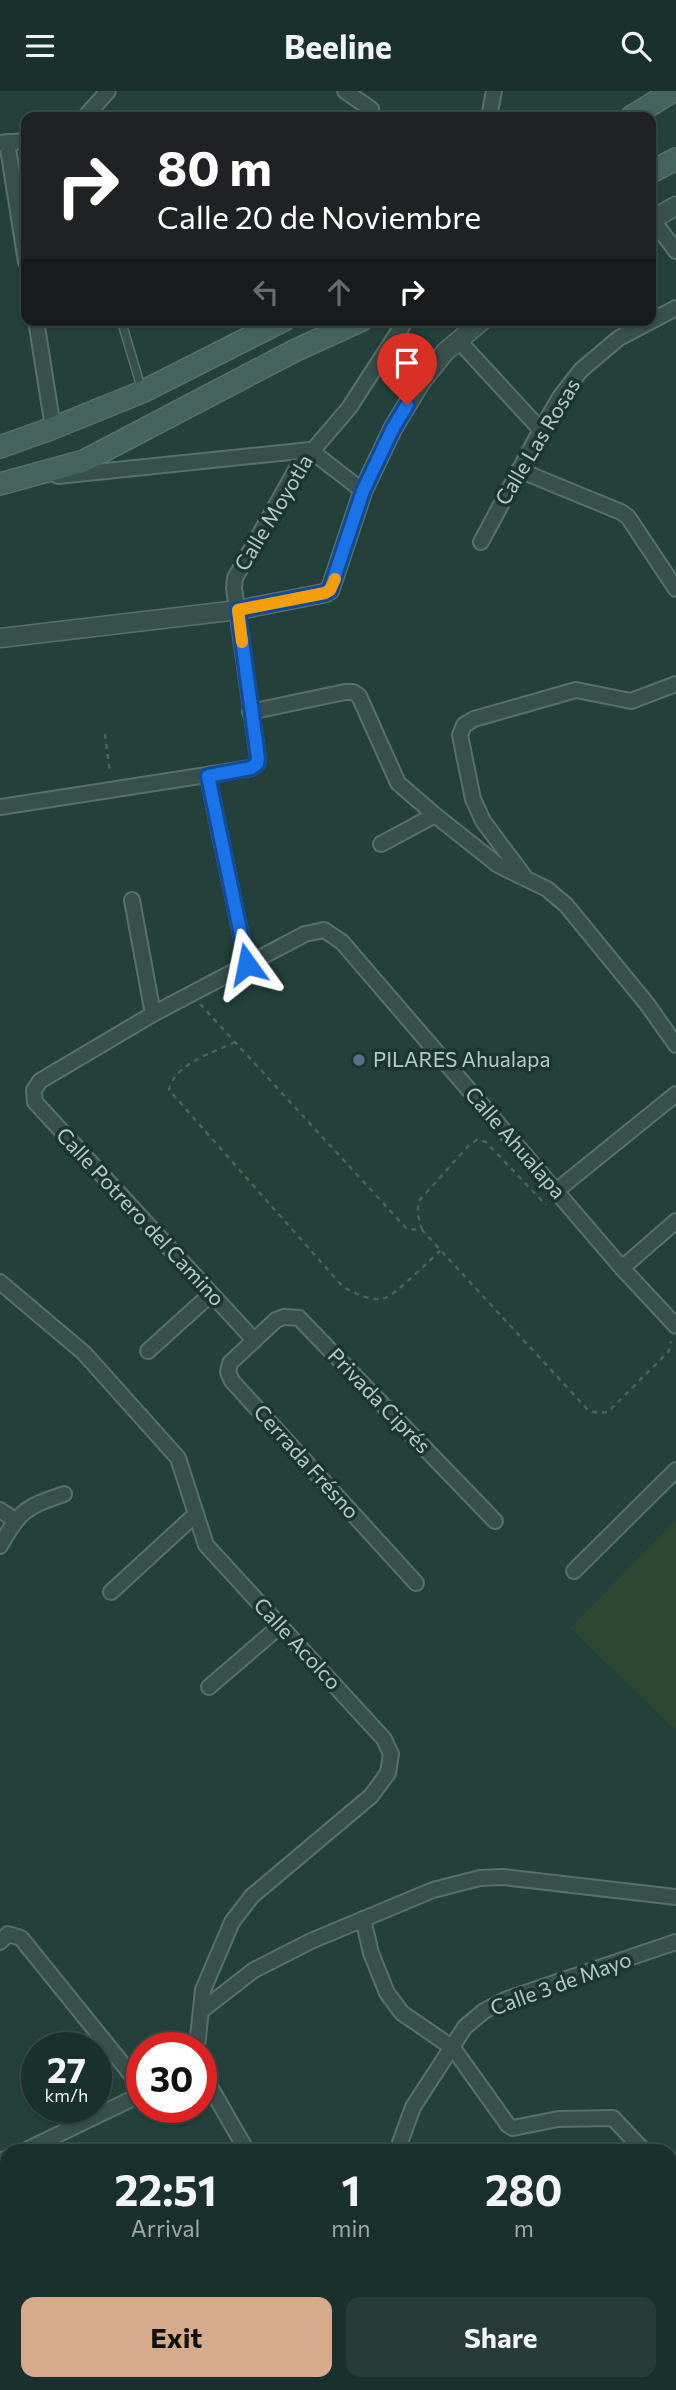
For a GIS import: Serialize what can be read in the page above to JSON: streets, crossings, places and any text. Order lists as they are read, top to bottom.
{
  "streets": {
    "street": [
      "Calle Las Rosas",
      "Calle Moyotla",
      "Calle Ahualapa",
      "Calle Potrero del Camino",
      "Privada Ciprés",
      "Cerrada Frésno",
      "Calle Acolco",
      "Calle 3 de Mayo"
    ]
  },
  "crossings": [
    ["Calle Ahualapa", "Calle Potrero del Camino"],
    ["Calle Potrero del Camino", "Privada Ciprés"],
    ["Calle Potrero del Camino", "Cerrada Frésno"],
    ["Privada Ciprés", "Cerrada Frésno"]
  ],
  "places": ["PILARES Ahualapa"],
  "page": {
    "header": "Beeline",
    "turn": ["80 m", "Calle 20 de Noviembre"],
    "speed": "27 km/h",
    "limit": "30",
    "eta": [
      "22:51",
      "Arrival",
      "1",
      "min",
      "280",
      "m"
    ],
    "buttons": ["Exit", "Share"]
  }
}
